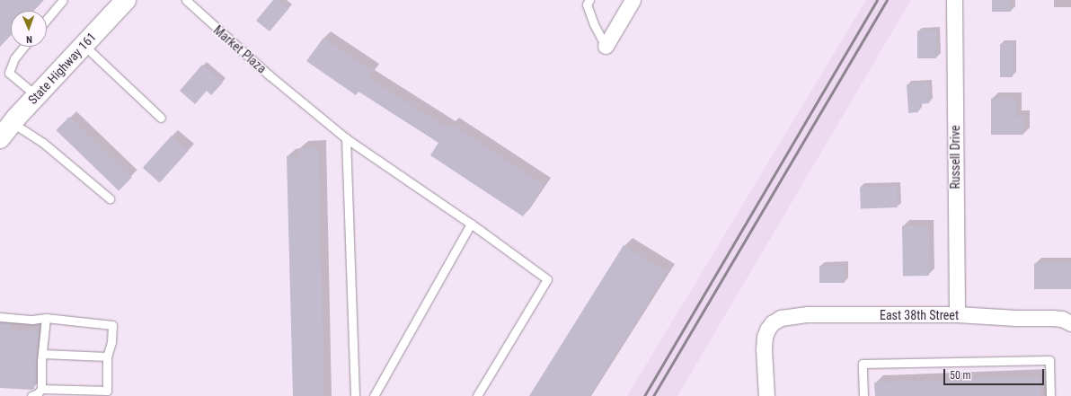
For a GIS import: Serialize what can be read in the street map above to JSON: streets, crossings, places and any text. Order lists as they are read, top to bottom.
{
  "streets": {
    "main road": ["State Highway 161"],
    "street": ["Russell Drive", "East 38th Street"],
    "lane": ["Market Plaza"]
  },
  "crossings": [
    ["Russell Drive", "East 38th Street"]
  ],
  "scale_bar": "50 m",
  "north": "bottom"
}
